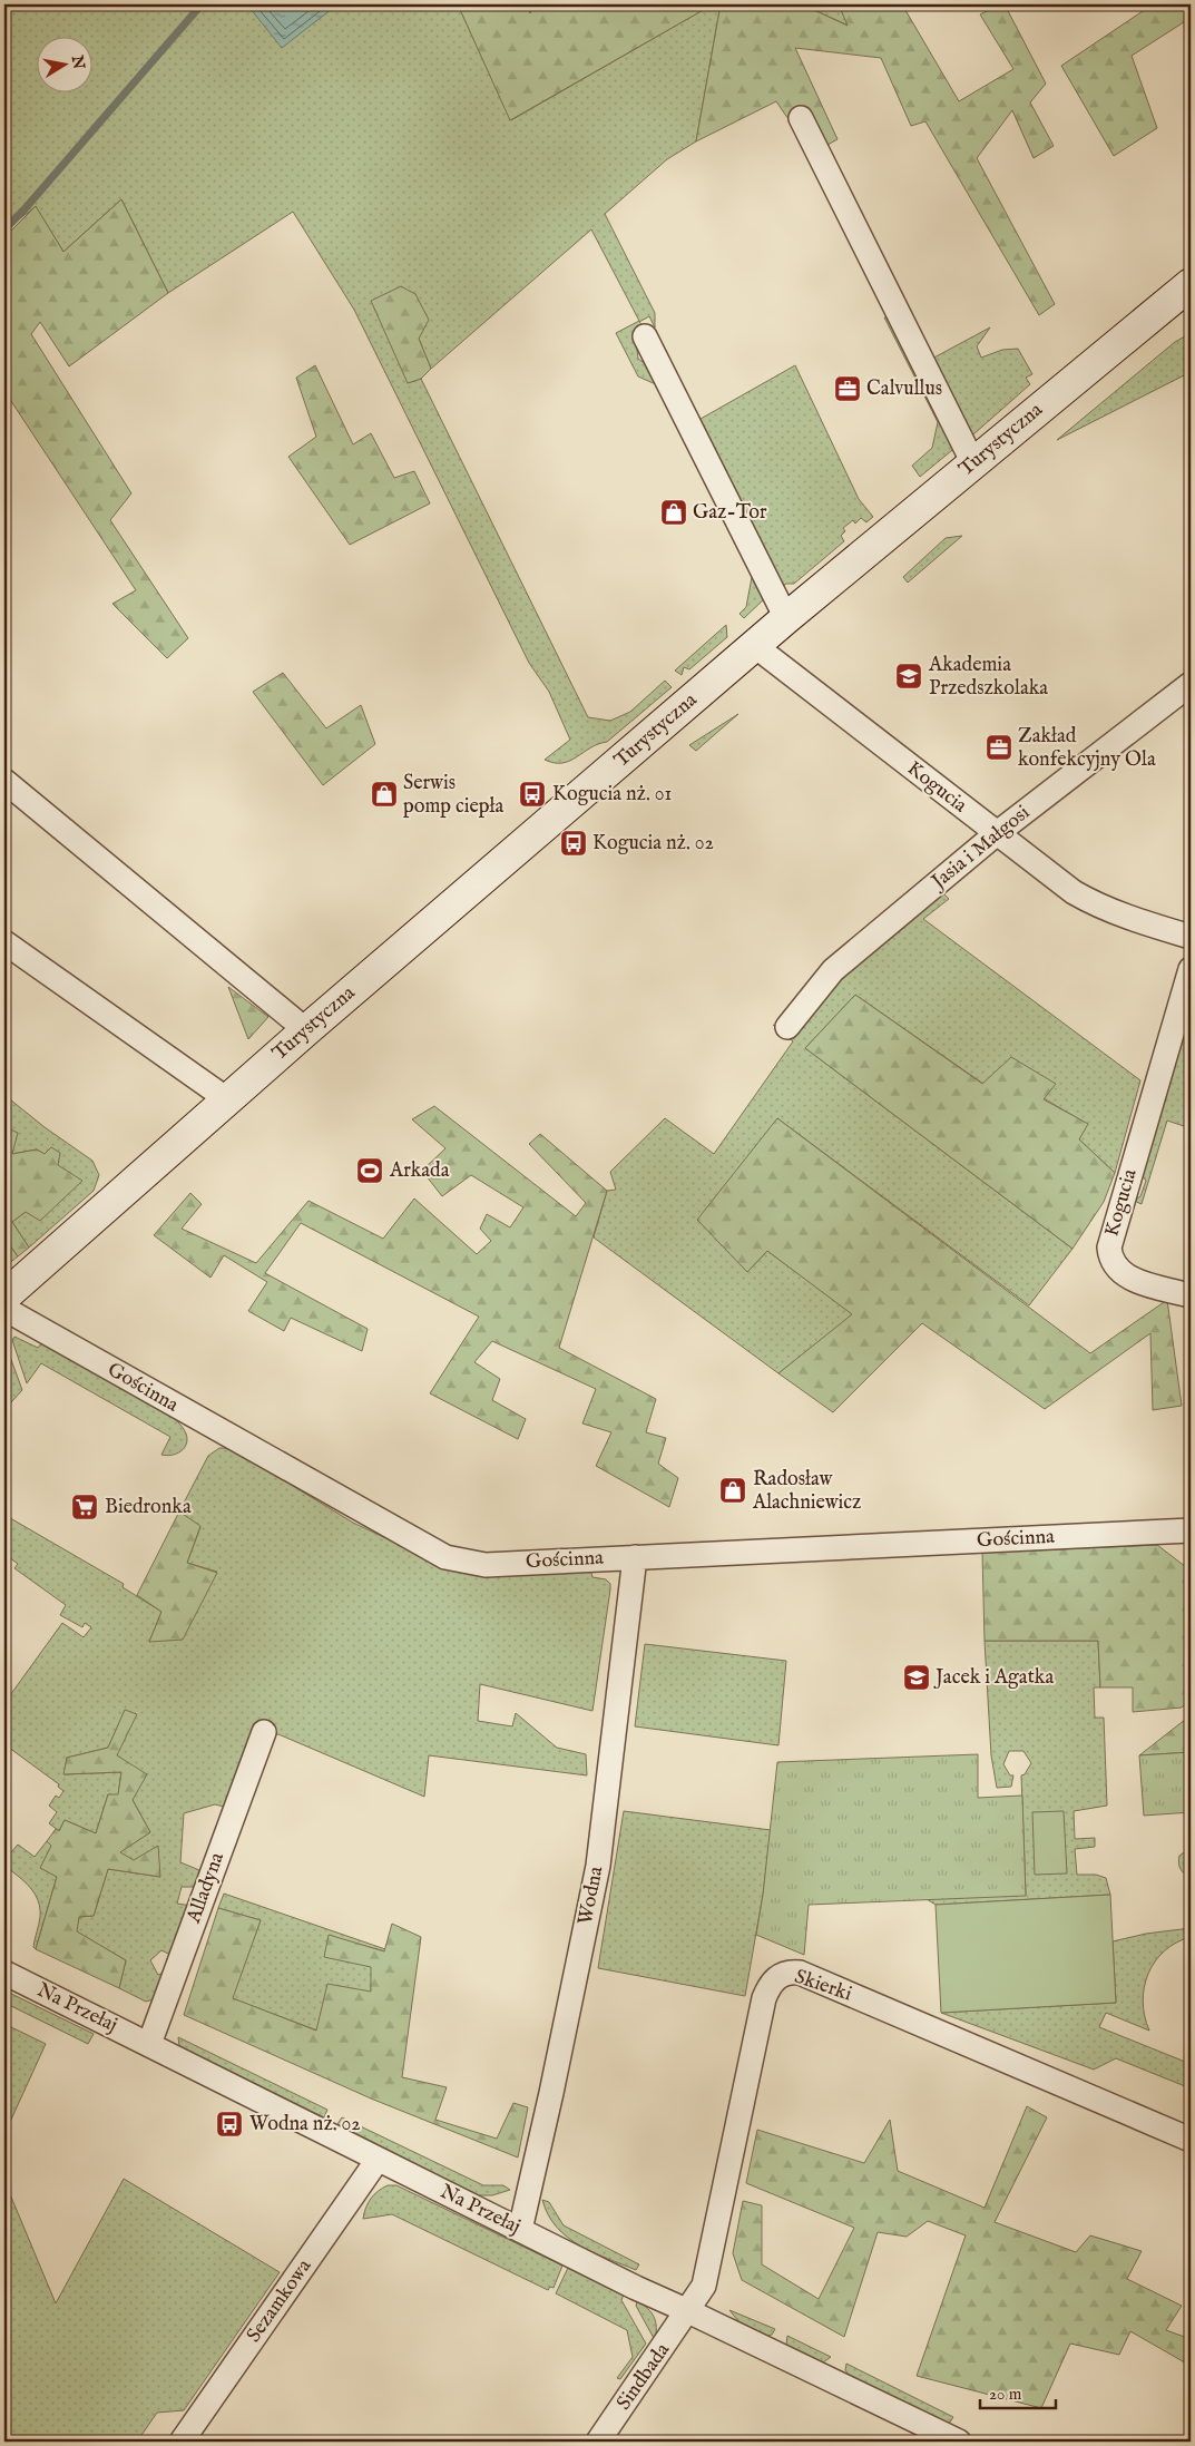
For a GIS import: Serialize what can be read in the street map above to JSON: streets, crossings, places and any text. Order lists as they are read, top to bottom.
{
  "streets": {
    "main road": ["Turystyczna"],
    "street": [
      "Kogucia",
      "Jasia i Małgosi",
      "Gościnna",
      "Alladyna",
      "Wodna",
      "Skierki",
      "Na Przełaj",
      "Sezamkowa",
      "Sindbada"
    ]
  },
  "crossings": [
    ["Turystyczna", "Kogucia"],
    ["Kogucia", "Jasia i Małgosi"],
    ["Gościnna", "Wodna"],
    ["Alladyna", "Na Przełaj"],
    ["Wodna", "Na Przełaj"],
    ["Skierki", "Na Przełaj"],
    ["Skierki", "Sindbada"],
    ["Na Przełaj", "Sezamkowa"],
    ["Na Przełaj", "Sindbada"]
  ],
  "places": {
    "office": ["Calvullus", "Zakład konfekcyjny Ola"],
    "shop": ["Gaz-Tor", "Serwis pomp ciepła", "Radosław Alachniewicz"],
    "school or university": ["Akademia Przedszkolaka", "Jacek i Agatka"],
    "bus stop": ["Kogucia nż. 01", "Kogucia nż. 02", "Wodna nż. 02"],
    "sports": ["Arkada"],
    "supermarket": ["Biedronka"]
  },
  "scale_bar": "20 m",
  "north": "right"
}
